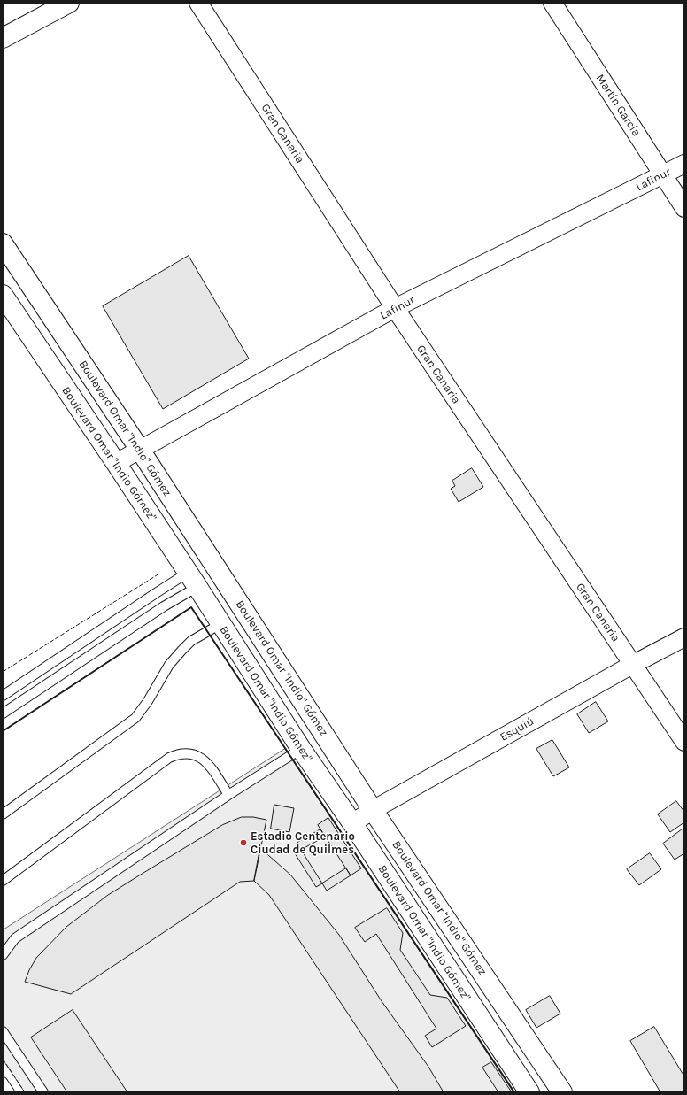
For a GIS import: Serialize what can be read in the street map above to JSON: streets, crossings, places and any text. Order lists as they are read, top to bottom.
{
  "streets": {
    "main road": ["Boulevard Omar \"Indio\" Gómez", "Boulevard Omar \"Indio Gómez\""],
    "street": [
      "Martín García",
      "Gran Canaria",
      "Lafinur",
      "Esquiú"
    ]
  },
  "crossings": [
    ["Martín García", "Lafinur"],
    ["Gran Canaria", "Lafinur"],
    ["Gran Canaria", "Esquiú"],
    ["Lafinur", "Boulevard Omar \"Indio\" Gómez"],
    ["Lafinur", "Boulevard Omar \"Indio Gómez\""],
    ["Boulevard Omar \"Indio\" Gómez", "Esquiú"],
    ["Boulevard Omar \"Indio Gómez\"", "Esquiú"]
  ],
  "places": ["Estadio Centenario Ciudad de Quilmes"]
}
